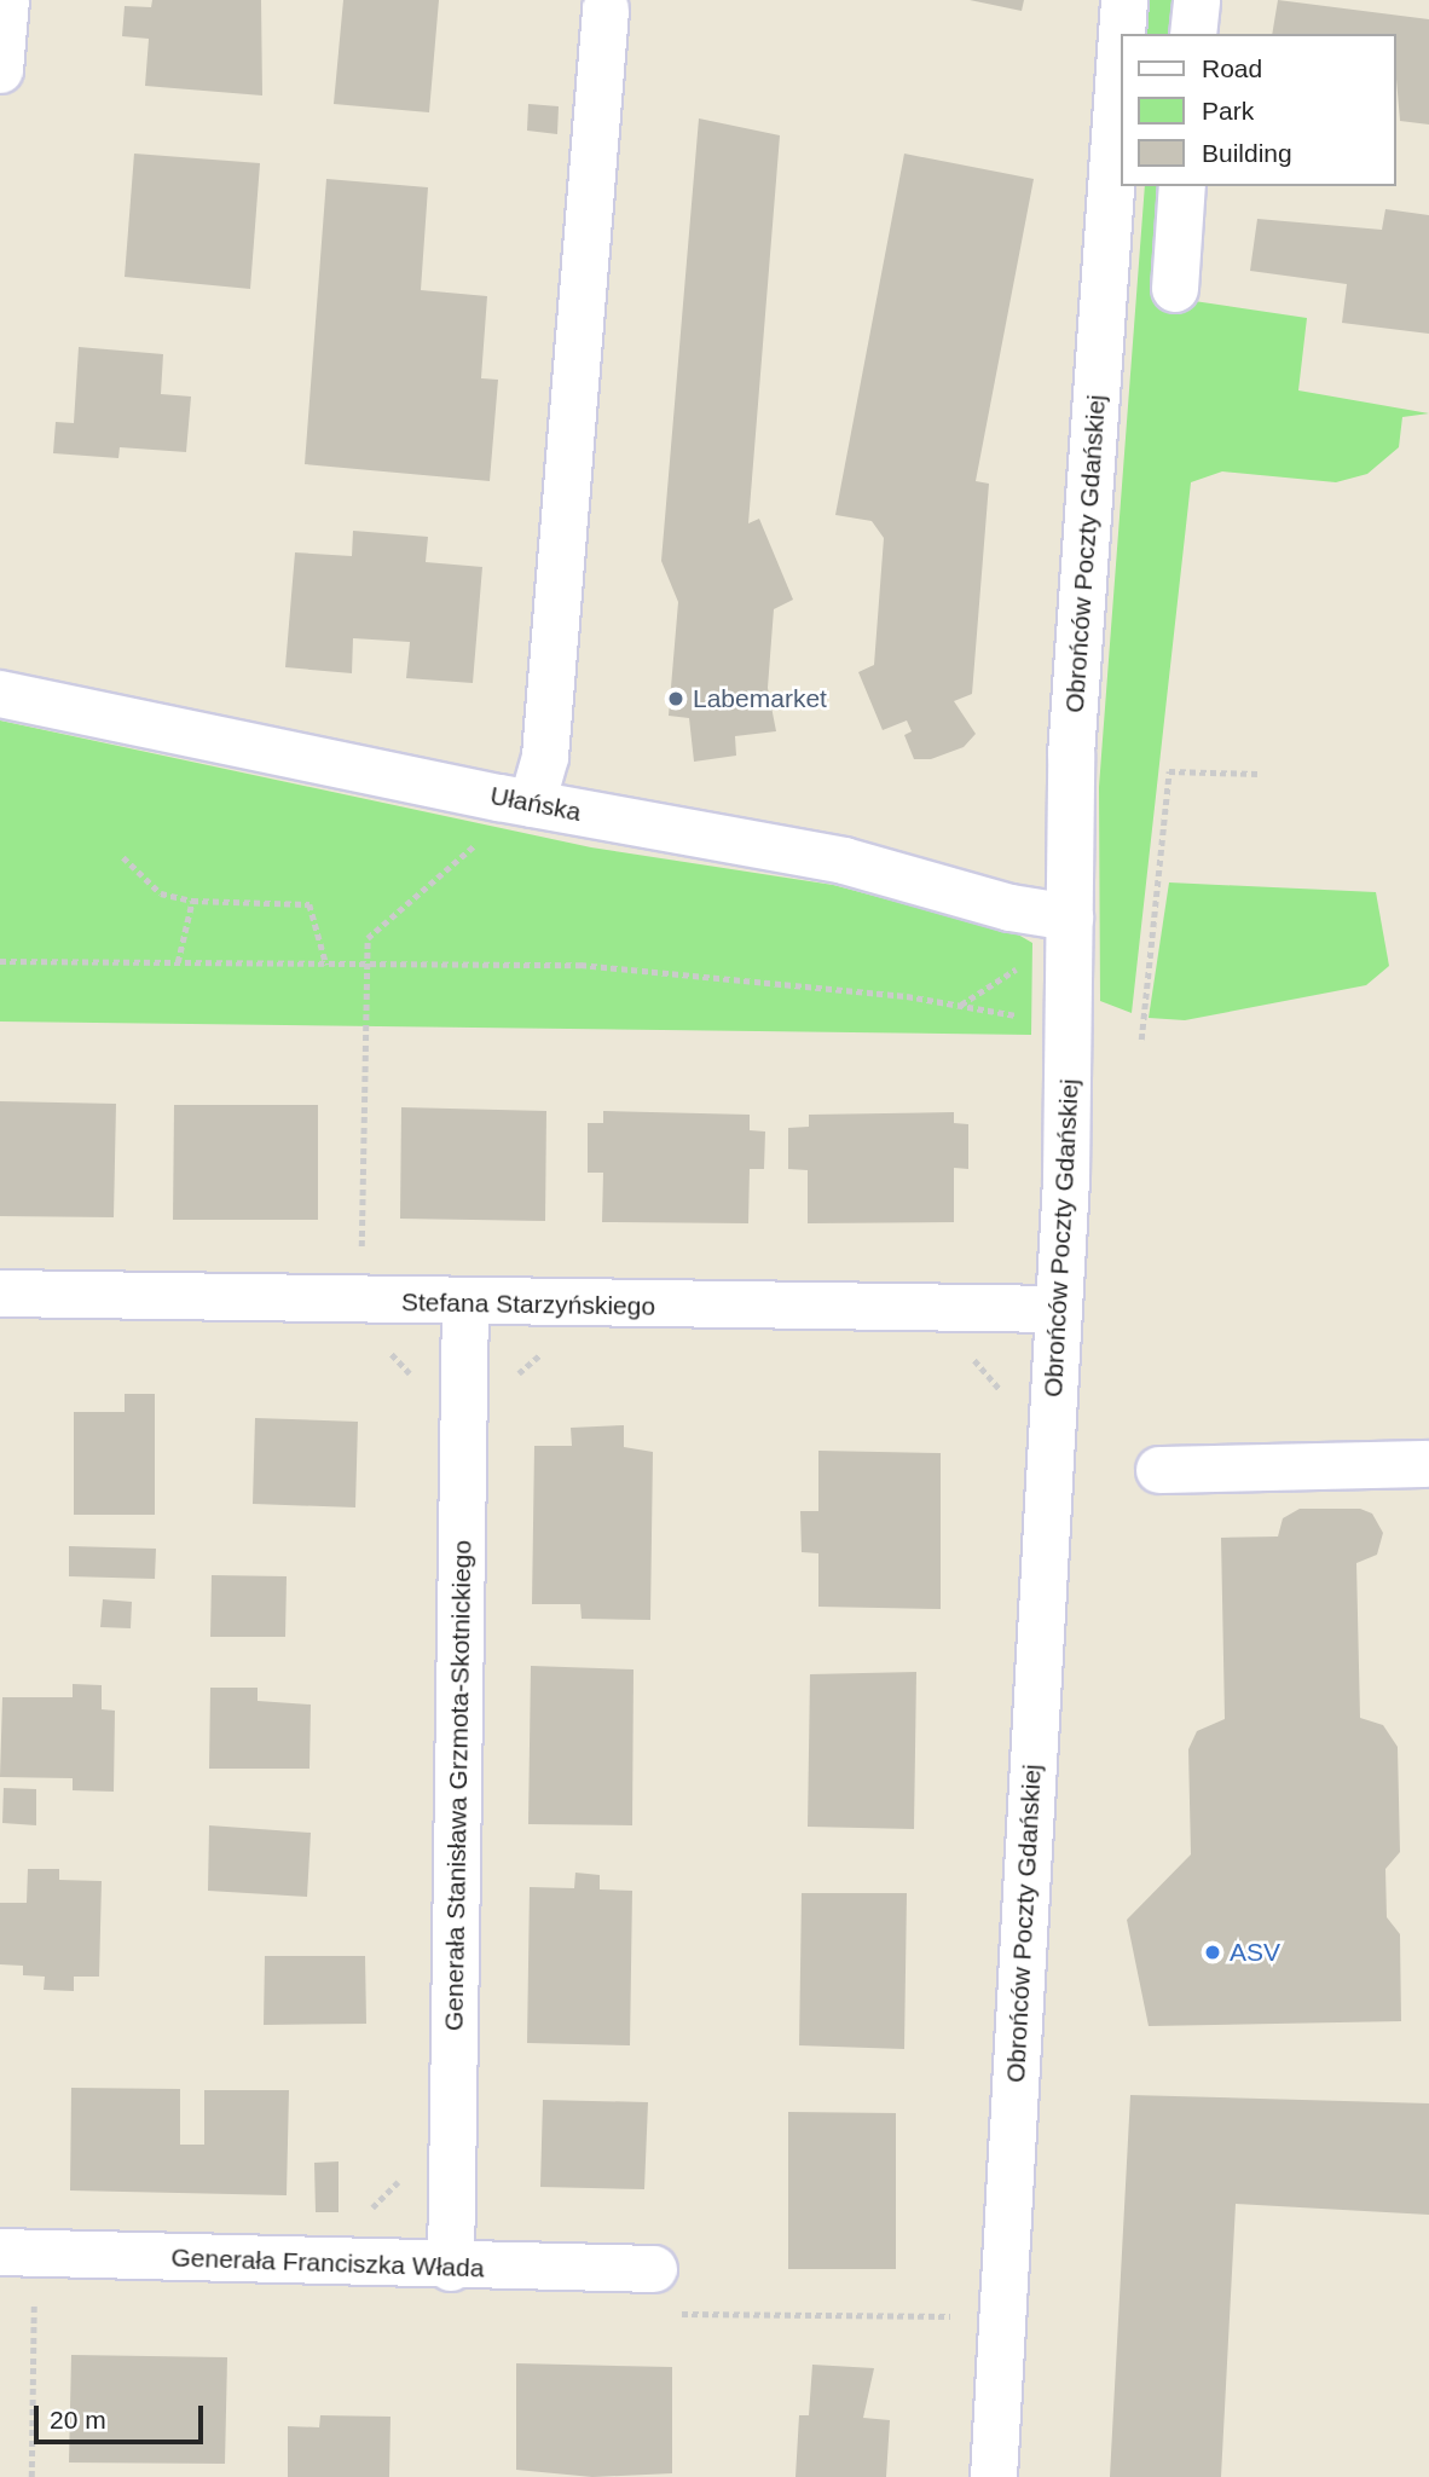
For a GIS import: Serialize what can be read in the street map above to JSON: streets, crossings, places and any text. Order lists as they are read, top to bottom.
{
  "streets": {
    "street": [
      "Obrońców Poczty Gdańskiej",
      "Ułańska",
      "Stefana Starzyńskiego",
      "Generała Stanisława Grzmota-Skotnickiego",
      "Generała Franciszka Włada"
    ]
  },
  "crossings": [
    ["Obrońców Poczty Gdańskiej", "Ułańska"],
    ["Obrońców Poczty Gdańskiej", "Stefana Starzyńskiego"],
    ["Stefana Starzyńskiego", "Generała Stanisława Grzmota-Skotnickiego"],
    ["Generała Stanisława Grzmota-Skotnickiego", "Generała Franciszka Włada"]
  ],
  "places": ["Labemarket", "ASV"],
  "legend": ["Road", "Park", "Building"],
  "scale_bar": "20 m"
}
